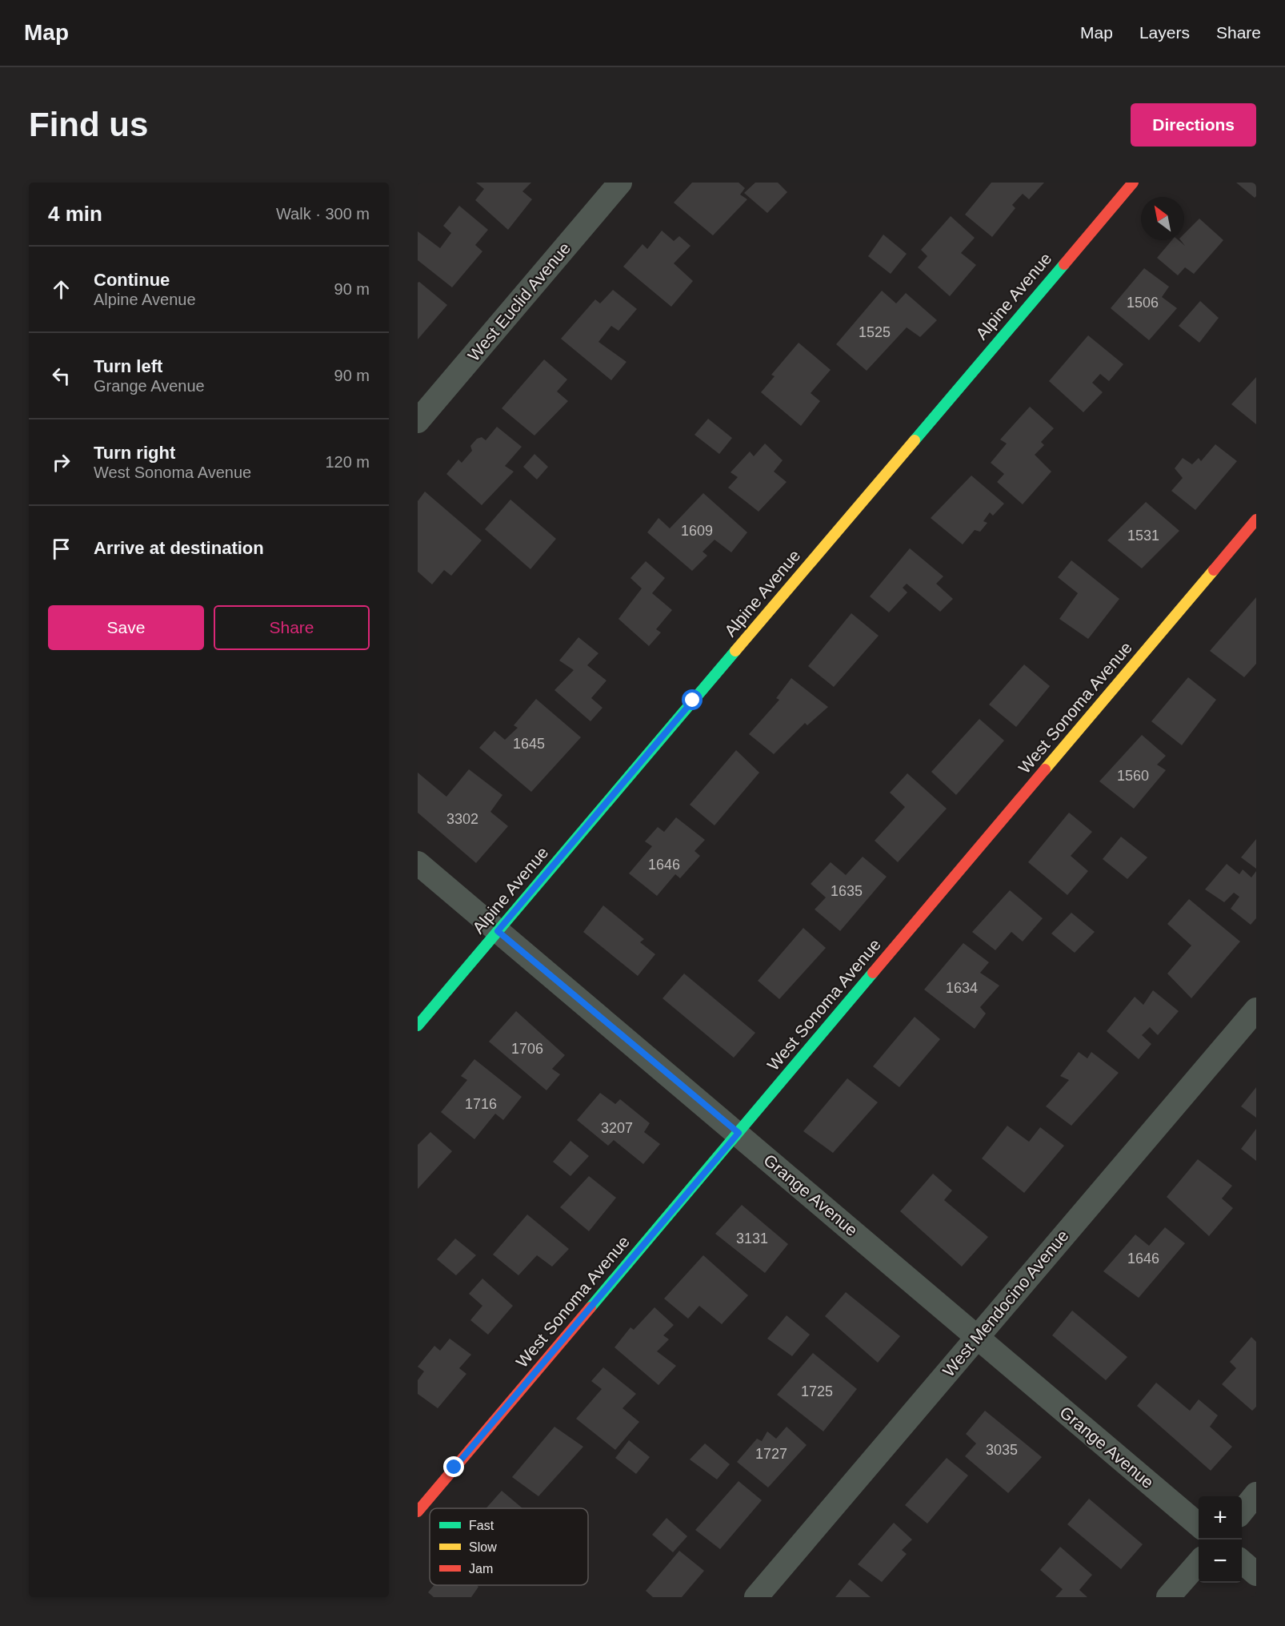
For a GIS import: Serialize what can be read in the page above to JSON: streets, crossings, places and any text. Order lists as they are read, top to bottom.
{
  "streets": {
    "street": [
      "Alpine Avenue",
      "West Euclid Avenue",
      "West Sonoma Avenue",
      "Grange Avenue",
      "West Mendocino Avenue"
    ]
  },
  "crossings": [
    ["Alpine Avenue", "Grange Avenue"],
    ["West Sonoma Avenue", "Grange Avenue"],
    ["Grange Avenue", "West Mendocino Avenue"]
  ],
  "house_numbers": [
    "1506",
    "1525",
    "1609",
    "1531",
    "1645",
    "1560",
    "3302",
    "1646",
    "1635",
    "1634",
    "1706",
    "1716",
    "3207",
    "3131",
    "1646",
    "1725",
    "3035",
    "1727"
  ],
  "legend": ["Fast", "Slow", "Jam"],
  "north": "top left",
  "page": {
    "header": "Map",
    "nav": ["Map", "Layers", "Share"],
    "buttons": [
      "Directions",
      ["Save", "Share"]
    ],
    "title": "Find us",
    "heading": ["4 min", "Walk · 300 m"],
    "list": [
      ["Continue", "Alpine Avenue", "90 m"],
      ["Turn left", "Grange Avenue", "90 m"],
      ["Turn right", "West Sonoma Avenue", "120 m"],
      "Arrive at destination"
    ],
    "map_buttons": ["+", "−"]
  }
}
